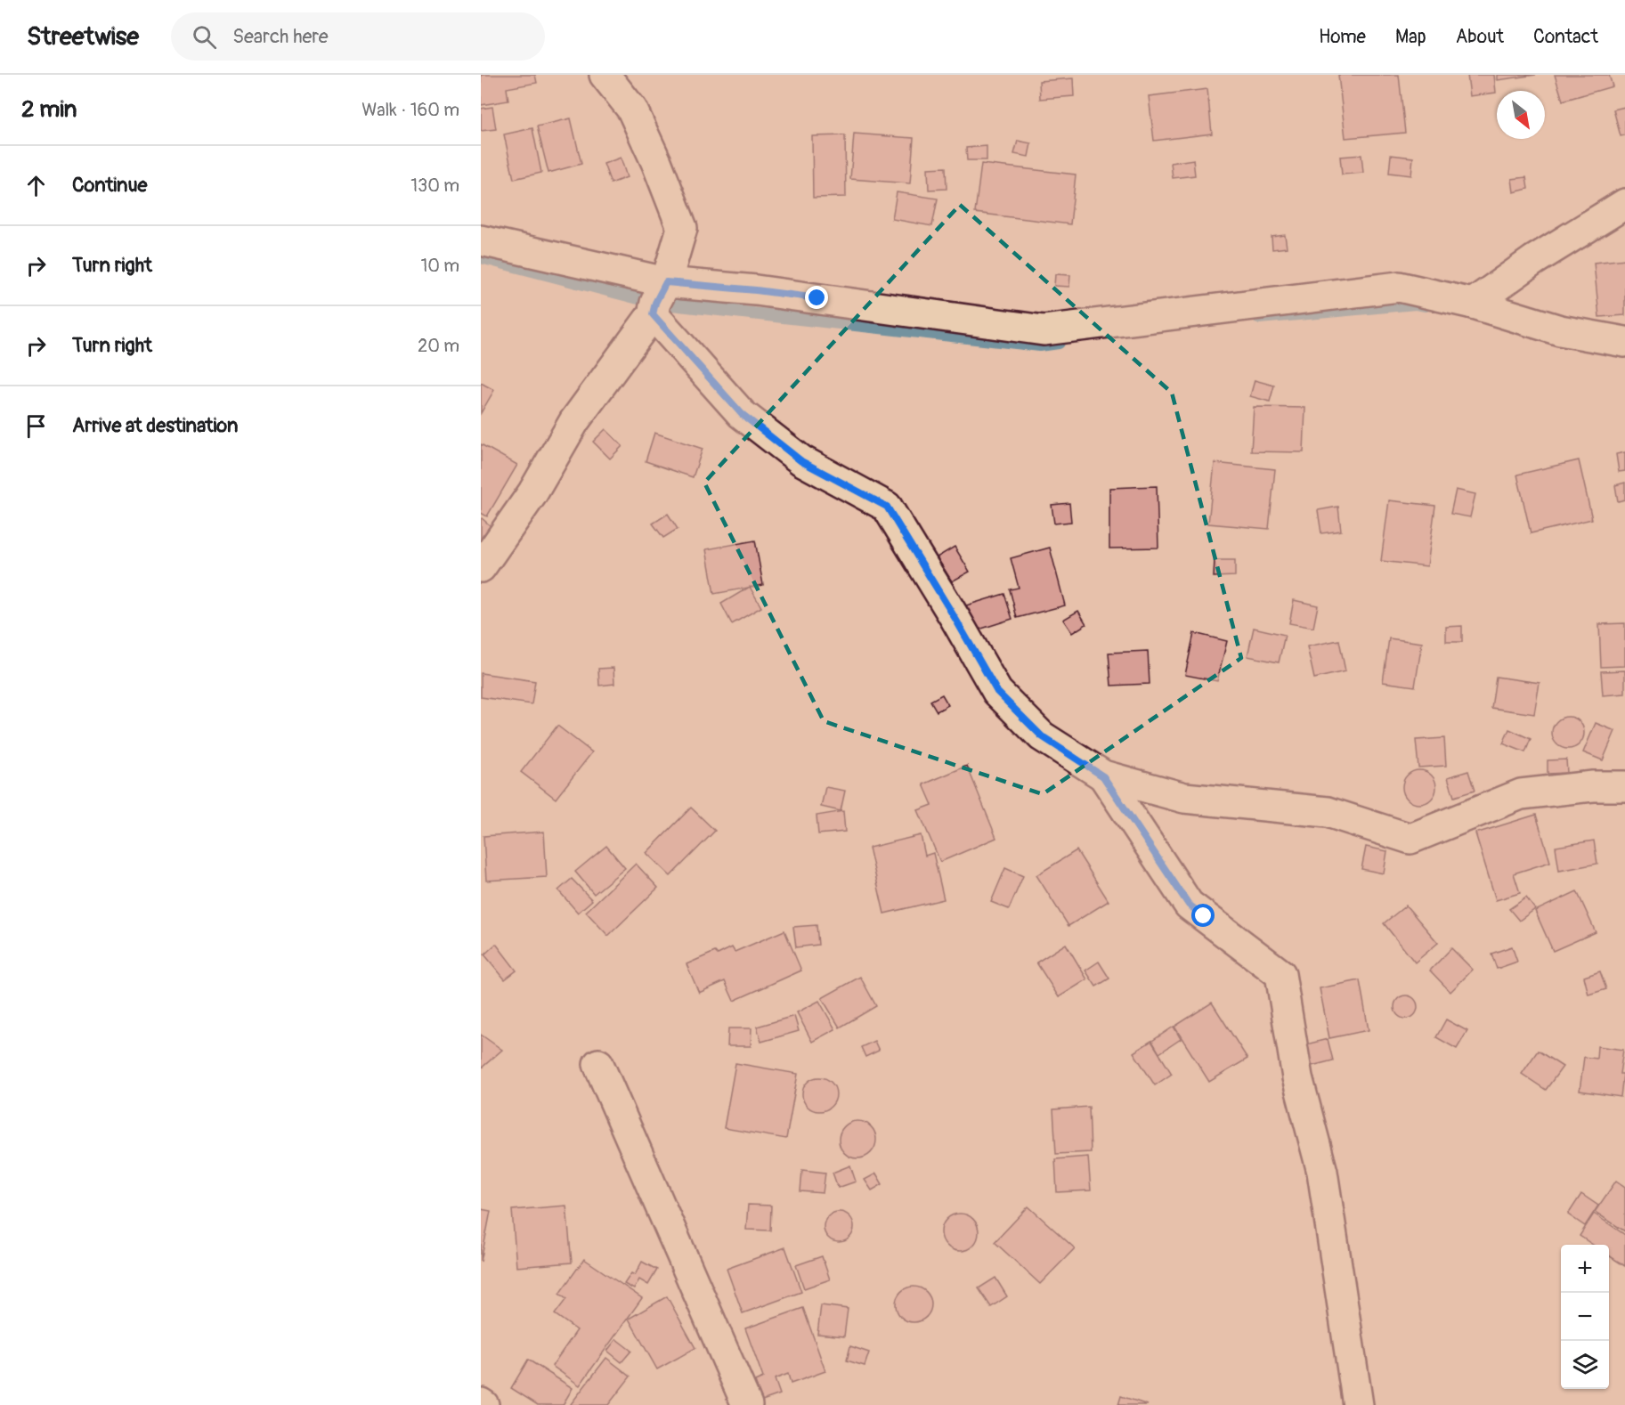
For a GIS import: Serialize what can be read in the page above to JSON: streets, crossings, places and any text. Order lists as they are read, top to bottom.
{
  "north": "bottom right",
  "page": {
    "header": "Streetwise",
    "search": "Search here",
    "nav": [
      "Home",
      "Map",
      "About",
      "Contact"
    ],
    "heading": ["2 min", "Walk · 160 m"],
    "list": [
      ["Continue", "130 m"],
      ["Turn right", "10 m"],
      ["Turn right", "20 m"],
      "Arrive at destination"
    ],
    "map_buttons": ["+", "−"]
  }
}
